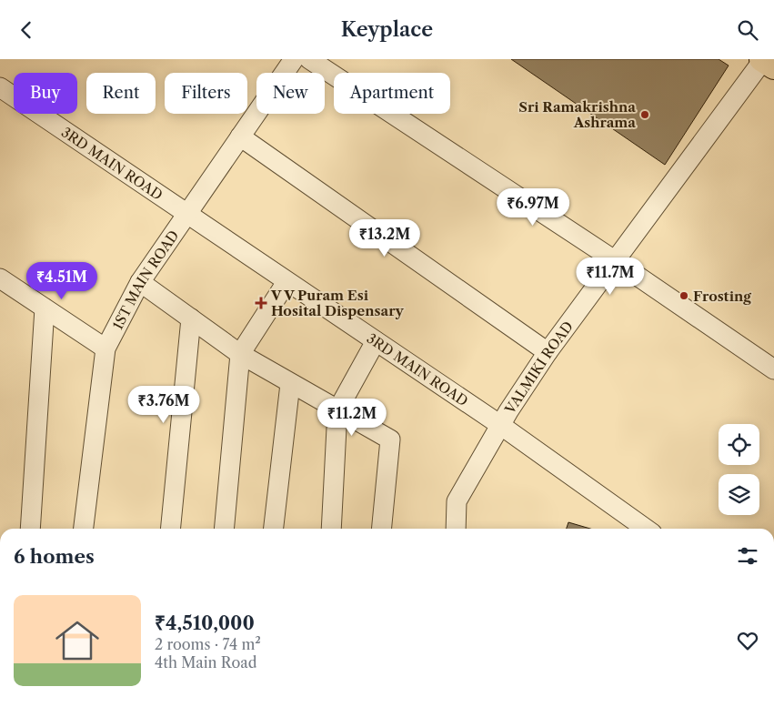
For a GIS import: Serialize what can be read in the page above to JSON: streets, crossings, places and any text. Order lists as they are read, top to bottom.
{
  "streets": {
    "street": ["3RD MAIN ROAD", "1ST MAIN ROAD", "VALMIKI ROAD"]
  },
  "crossings": [
    ["3RD MAIN ROAD", "1ST MAIN ROAD"],
    ["3RD MAIN ROAD", "VALMIKI ROAD"]
  ],
  "places": {
    "other": ["Sri Ramakrishna Ashrama", "Frosting"],
    "health": ["V V Puram Esi Hosital Dispensary"]
  },
  "page": {
    "header": "Keyplace",
    "chip": [
      "Buy",
      "Rent",
      "Filters",
      "New",
      "Apartment"
    ],
    "price": [
      "₹6.97M",
      "₹13.2M",
      "₹11.7M",
      "₹4.51M",
      "₹3.76M",
      "₹11.2M"
    ],
    "heading": "6 homes",
    "list": [
      {
        "name": "₹4,510,000",
        "note": "2 rooms · 74 m² · 4th Main Road"
      }
    ]
  }
}
